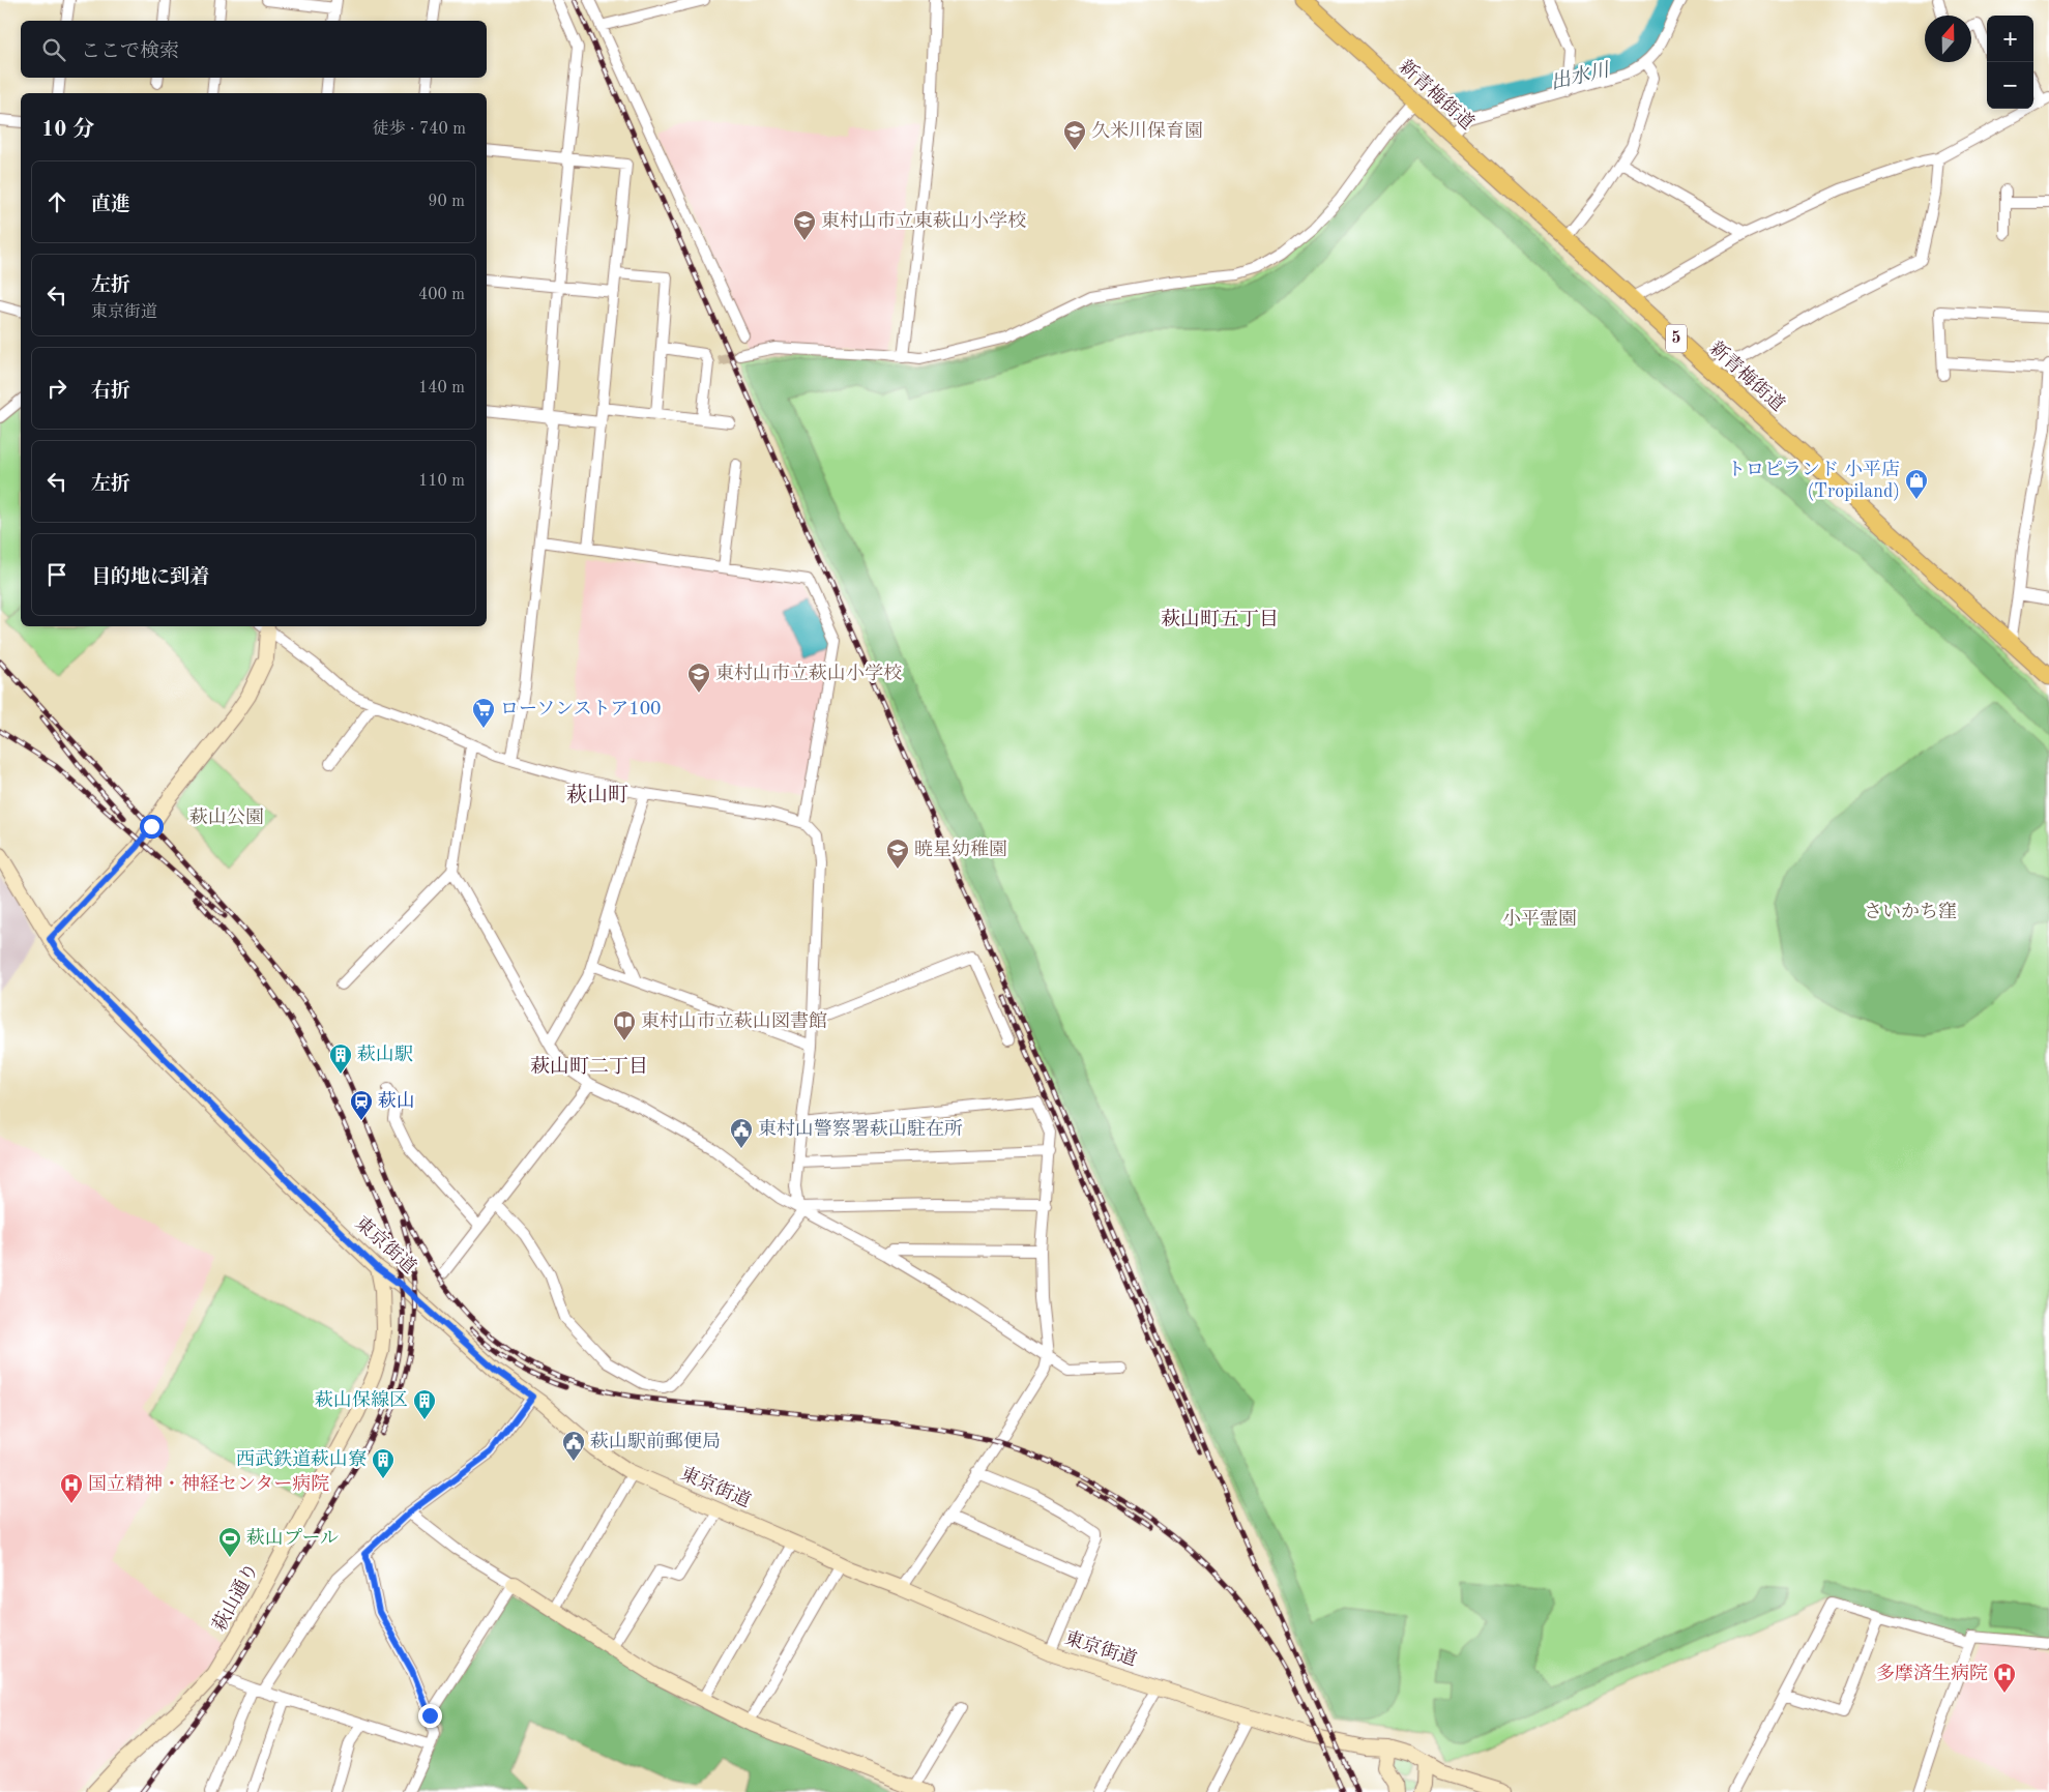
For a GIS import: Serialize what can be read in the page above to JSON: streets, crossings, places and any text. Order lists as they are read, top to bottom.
{
  "streets": {
    "main road": ["新青梅街道", "5"],
    "street": ["東京街道", "萩山通り"]
  },
  "crossings": [
    ["東京街道", "萩山通り"]
  ],
  "districts": ["萩山町五丁目", "萩山町", "萩山町二丁目"],
  "water": ["出水川"],
  "parks": ["萩山公園", "さいかち窪", "小平霊園"],
  "places": {
    "school or university": [
      "久米川保育園",
      "東村山市立東萩山小学校",
      "東村山市立萩山小学校",
      "暁星幼稚園"
    ],
    "shop": ["トロピランド 小平店 (Tropiland)"],
    "supermarket": ["ローソンストア100"],
    "library": ["東村山市立萩山図書館"],
    "building": ["萩山駅", "萩山保線区", "西武鉄道萩山寮"],
    "station": ["萩山"],
    "public building": ["東村山警察署萩山駐在所", "萩山駅前郵便局"],
    "hospital": ["国立精神・神経センター病院", "多摩済生病院"],
    "sports": ["萩山プール"]
  },
  "north": "top",
  "page": {
    "map_buttons": ["+", "−"],
    "search": "ここで検索",
    "heading": ["10 分", "徒歩 · 740 m"],
    "list": [
      ["直進", "90 m"],
      ["左折", "東京街道", "400 m"],
      ["右折", "140 m"],
      ["左折", "110 m"],
      "目的地に到着"
    ]
  }
}
